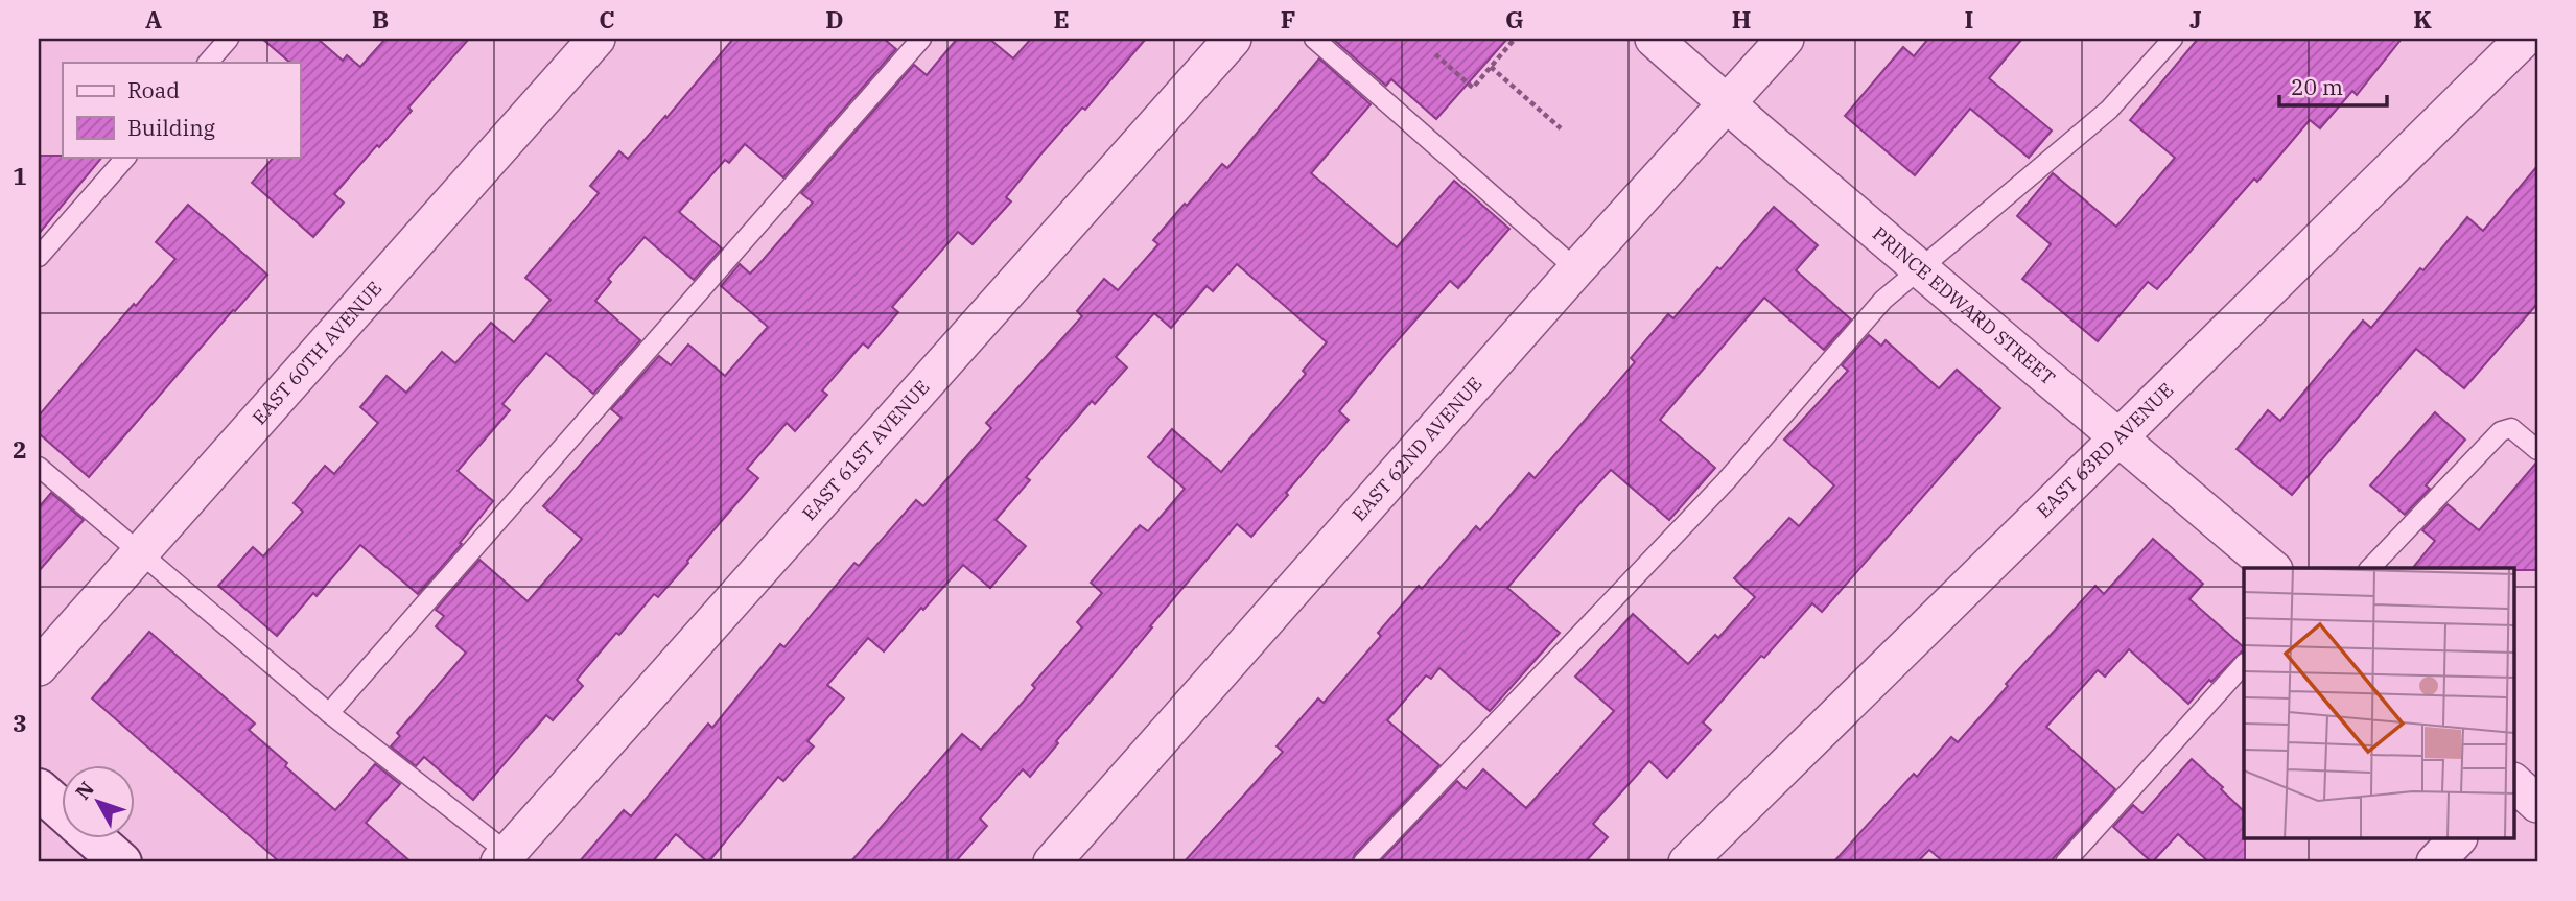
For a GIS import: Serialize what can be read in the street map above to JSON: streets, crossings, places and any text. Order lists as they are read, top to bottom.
{
  "streets": {
    "street": [
      "PRINCE EDWARD STREET",
      "EAST 60TH AVENUE",
      "EAST 62ND AVENUE",
      "EAST 61ST AVENUE",
      "EAST 63RD AVENUE"
    ]
  },
  "crossings": [
    ["PRINCE EDWARD STREET", "EAST 62ND AVENUE"],
    ["PRINCE EDWARD STREET", "EAST 63RD AVENUE"]
  ],
  "legend": ["Road", "Building"],
  "scale_bar": "20 m",
  "north": "top left",
  "grid": {
    "columns": [
      "A",
      "B",
      "C",
      "D",
      "E",
      "F",
      "G",
      "H",
      "I",
      "J",
      "K"
    ],
    "rows": ["1", "2", "3"]
  }
}
